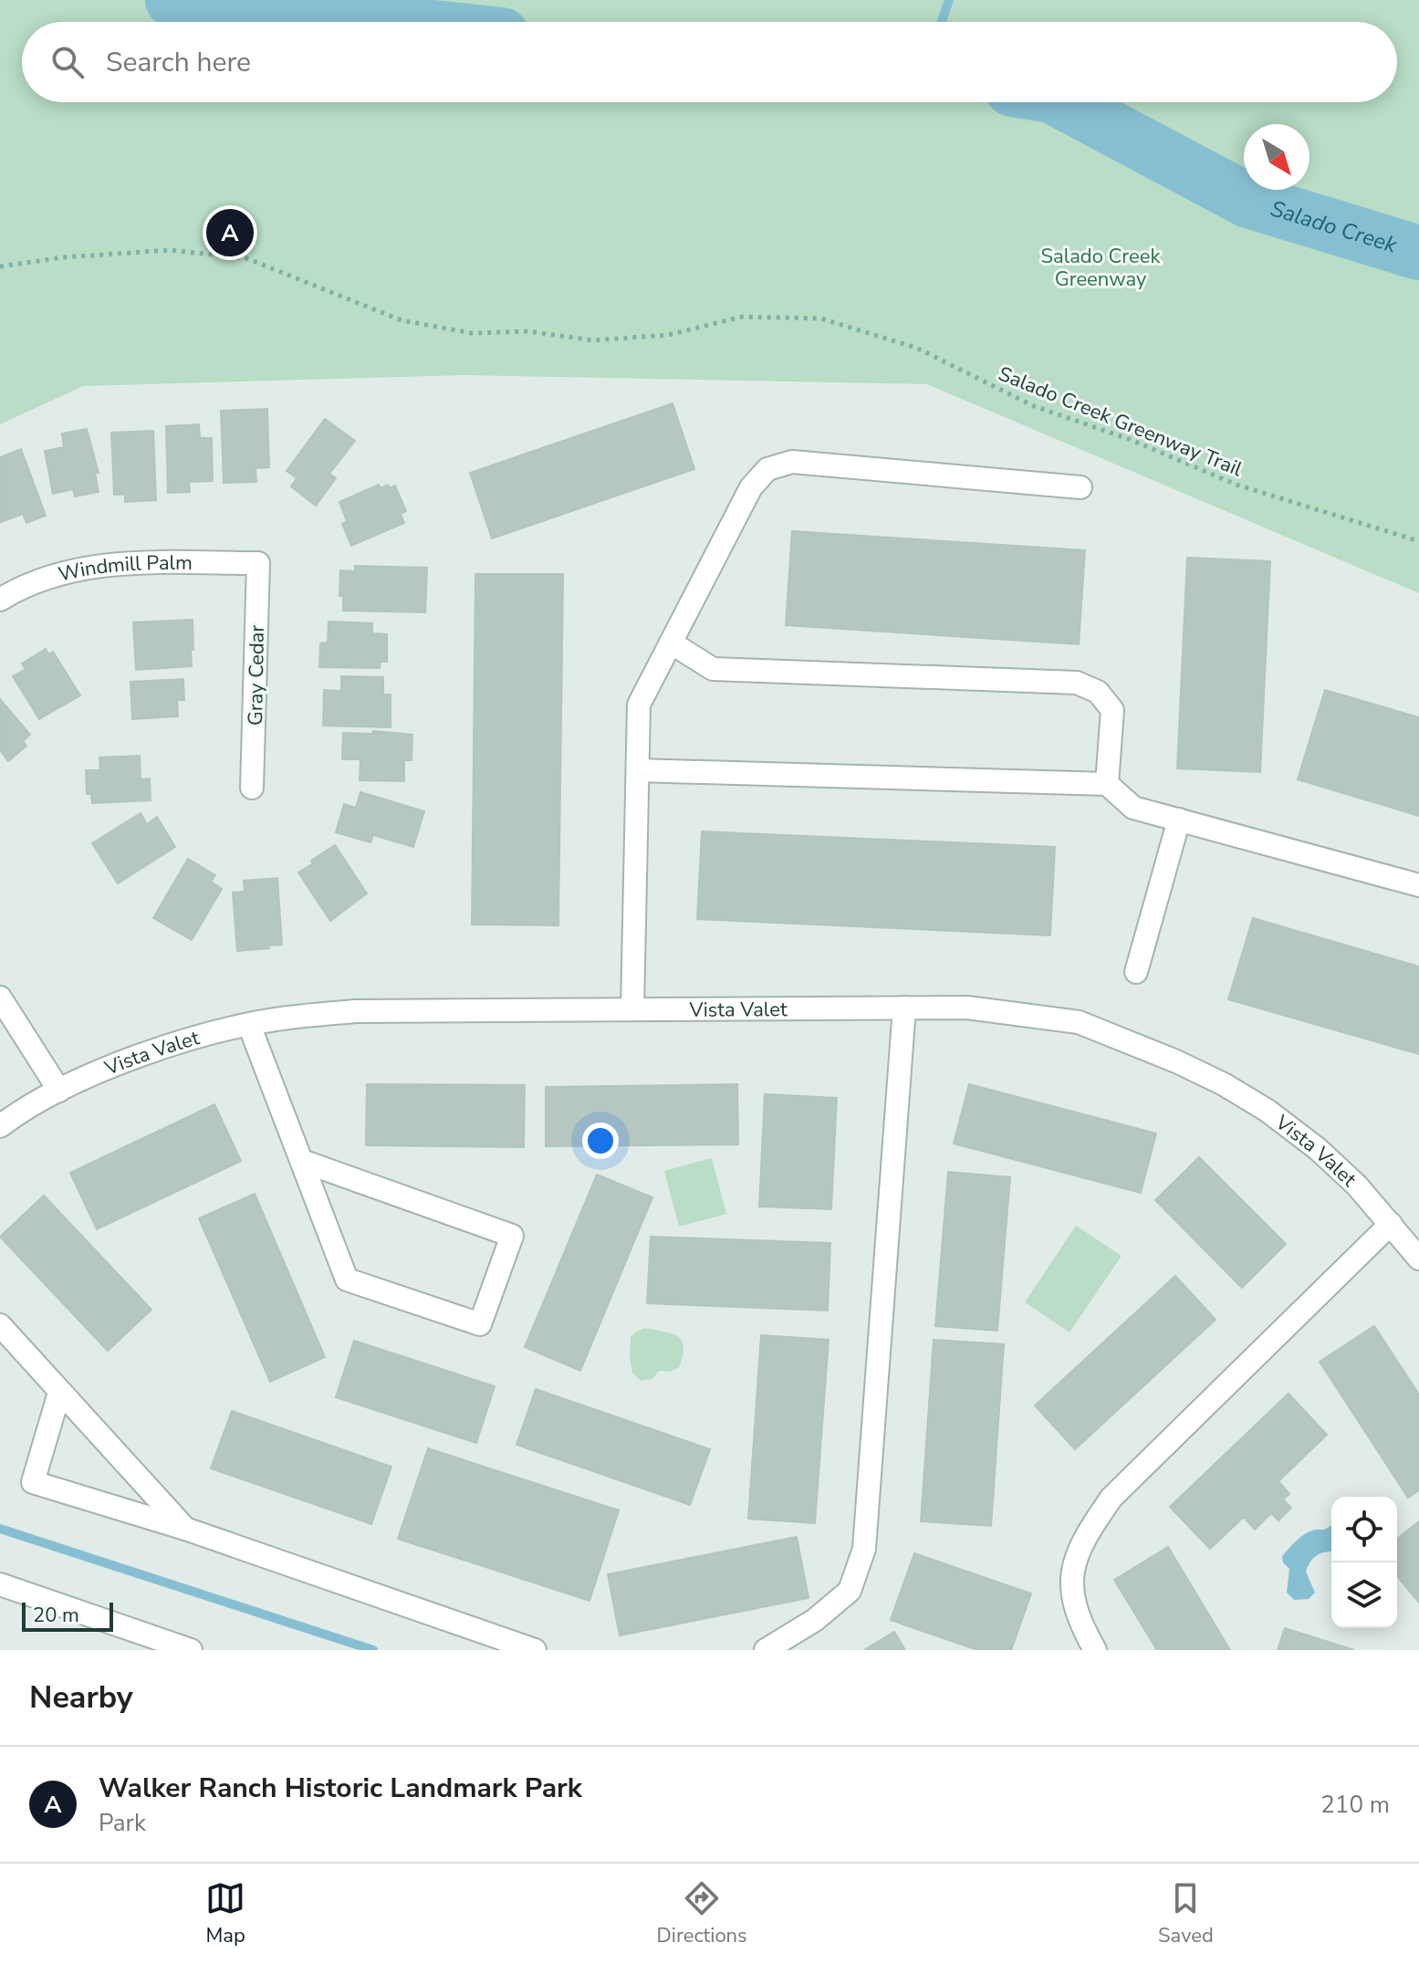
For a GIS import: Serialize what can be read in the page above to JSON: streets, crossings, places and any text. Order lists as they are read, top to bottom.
{
  "streets": {
    "street": ["Windmill Palm", "Gray Cedar", "Vista Valet"],
    "path": ["Salado Creek Greenway Trail"]
  },
  "crossings": [
    ["Windmill Palm", "Gray Cedar"]
  ],
  "water": ["Salado Creek"],
  "parks": ["Salado Creek Greenway"],
  "scale_bar": "20 m",
  "north": "bottom right",
  "page": {
    "search": "Search here",
    "pins": "A",
    "scale": "20 m",
    "heading": "Nearby",
    "list": [
      {
        "mark": "A",
        "name": "Walker Ranch Historic Landmark Park",
        "note": "Park",
        "value": "210 m"
      }
    ],
    "nav": ["Map", "Directions", "Saved"]
  }
}
